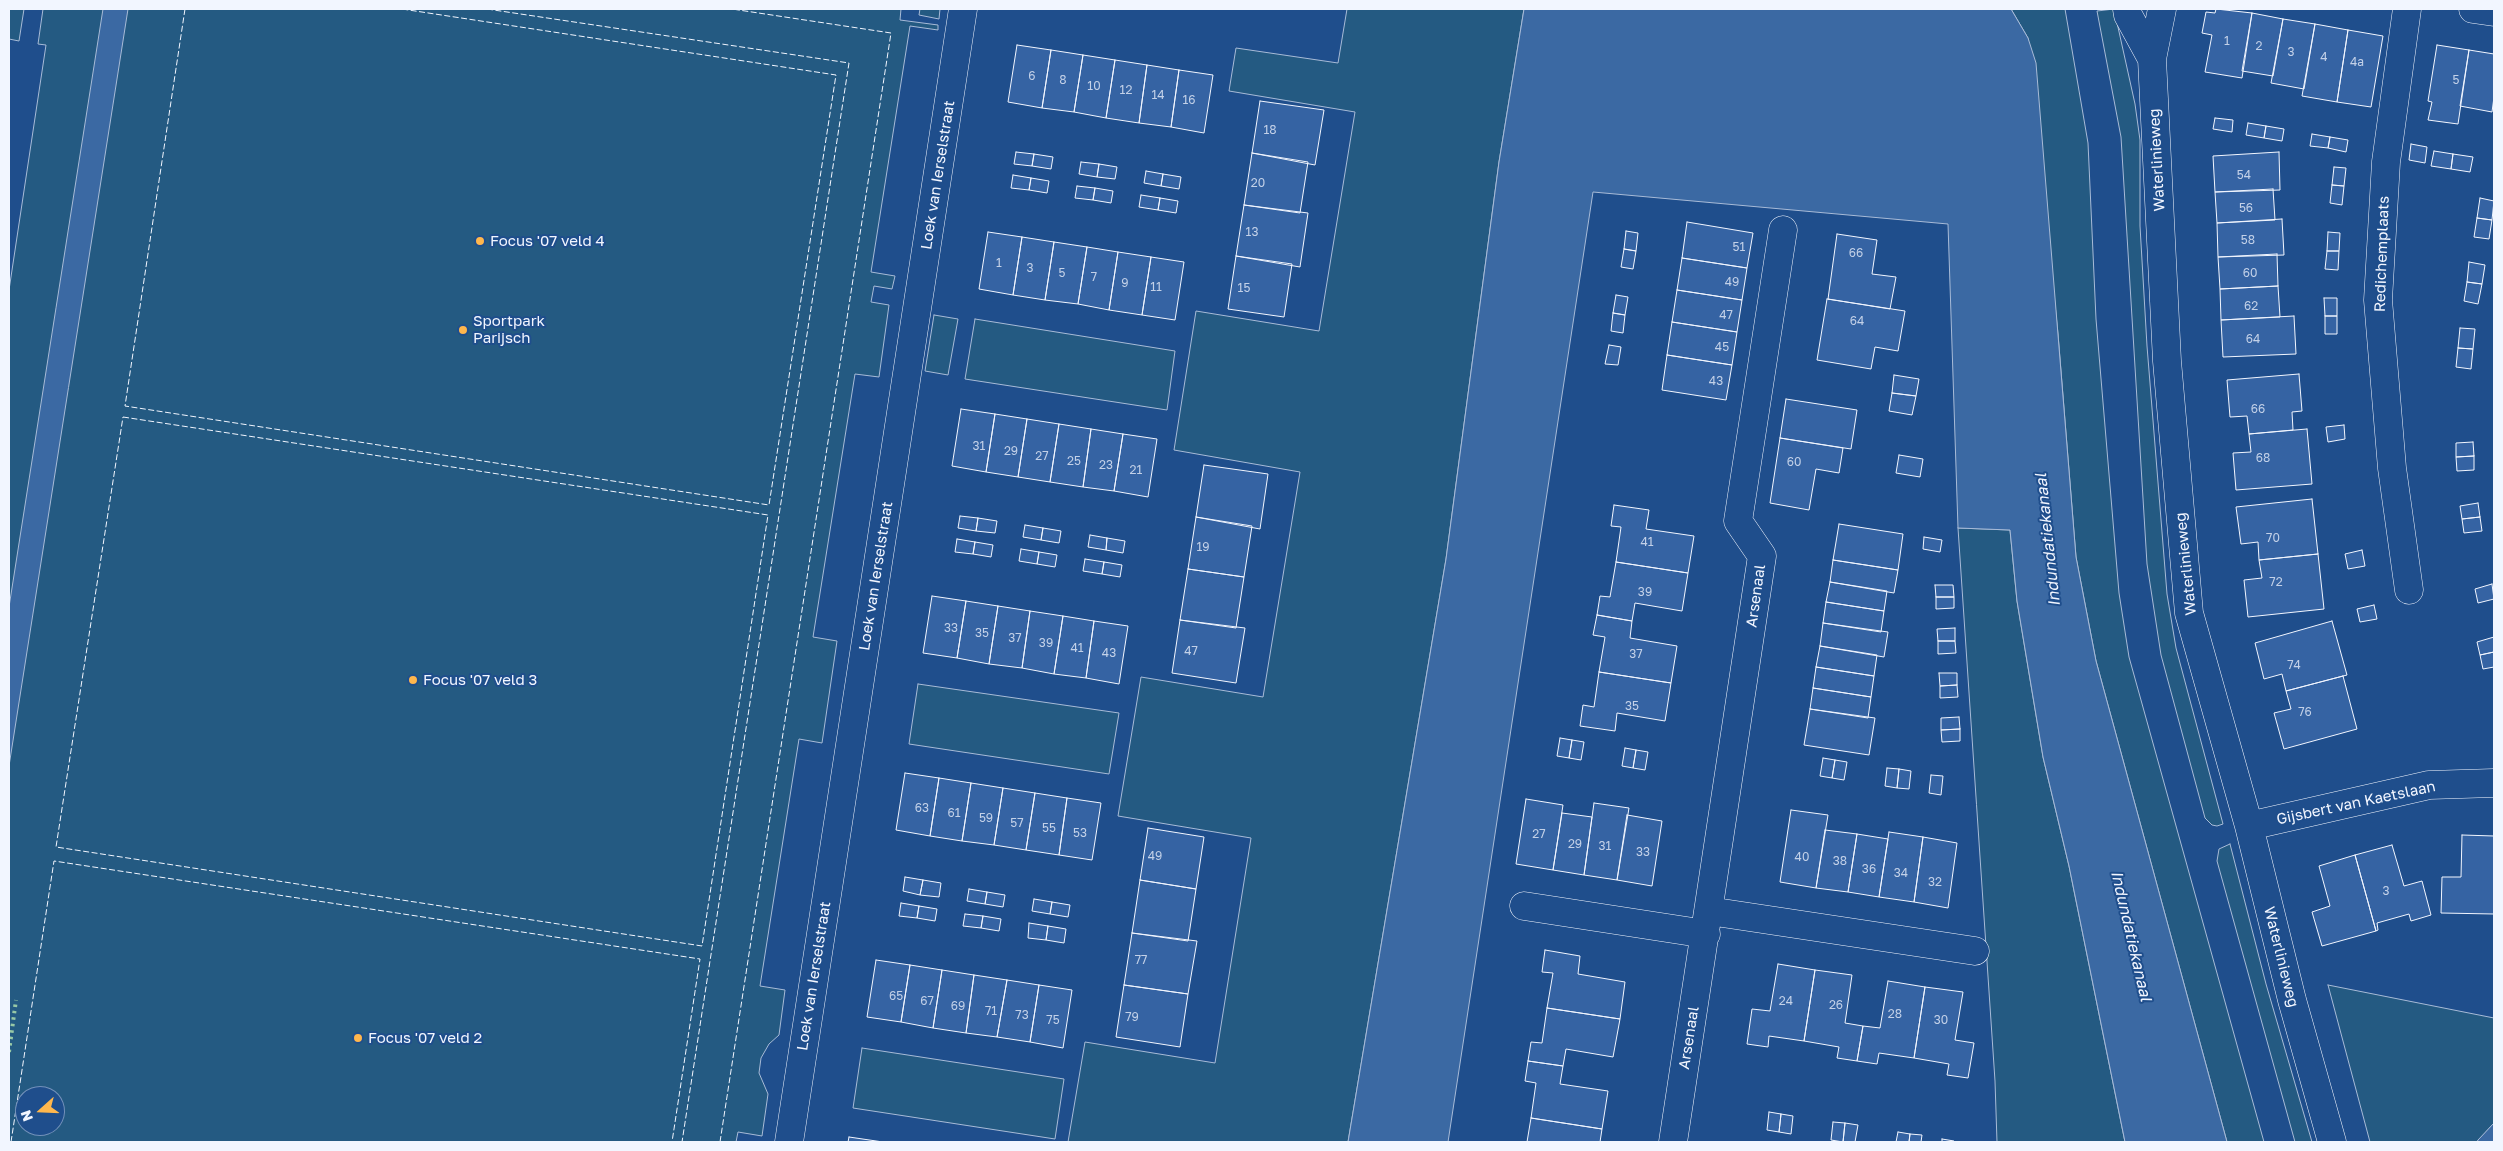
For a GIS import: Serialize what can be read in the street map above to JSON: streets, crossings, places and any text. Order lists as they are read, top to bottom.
{
  "streets": {
    "street": [
      "Waterlinieweg",
      "Loek van Ierselstraat",
      "Redichemplaats",
      "Arsenaal",
      "Gijsbert van Kaetslaan"
    ]
  },
  "crossings": [
    ["Waterlinieweg", "Gijsbert van Kaetslaan"]
  ],
  "water": ["Indundatiekanaal"],
  "places": [
    "Focus '07 veld 4",
    "Sportpark Parijsch",
    "Focus '07 veld 3",
    "Focus '07 veld 2"
  ],
  "house_numbers": [
    "1",
    "2",
    "3",
    "4",
    "4a",
    "6",
    "8",
    "5",
    "10",
    "12",
    "14",
    "16",
    "18",
    "54",
    "20",
    "56",
    "13",
    "58",
    "51",
    "66",
    "1",
    "3",
    "5",
    "60",
    "7",
    "49",
    "9",
    "11",
    "15",
    "62",
    "47",
    "64",
    "64",
    "45",
    "43",
    "66",
    "31",
    "29",
    "27",
    "68",
    "25",
    "60",
    "23",
    "21",
    "70",
    "41",
    "19",
    "72",
    "39",
    "33",
    "35",
    "37",
    "39",
    "41",
    "47",
    "43",
    "37",
    "74",
    "35",
    "76",
    "63",
    "61",
    "59",
    "57",
    "55",
    "53",
    "27",
    "29",
    "31",
    "33",
    "49",
    "40",
    "38",
    "36",
    "34",
    "32",
    "3",
    "77",
    "65",
    "67",
    "24",
    "26",
    "69",
    "71",
    "28",
    "73",
    "79",
    "75",
    "30"
  ],
  "north": "left"
}
